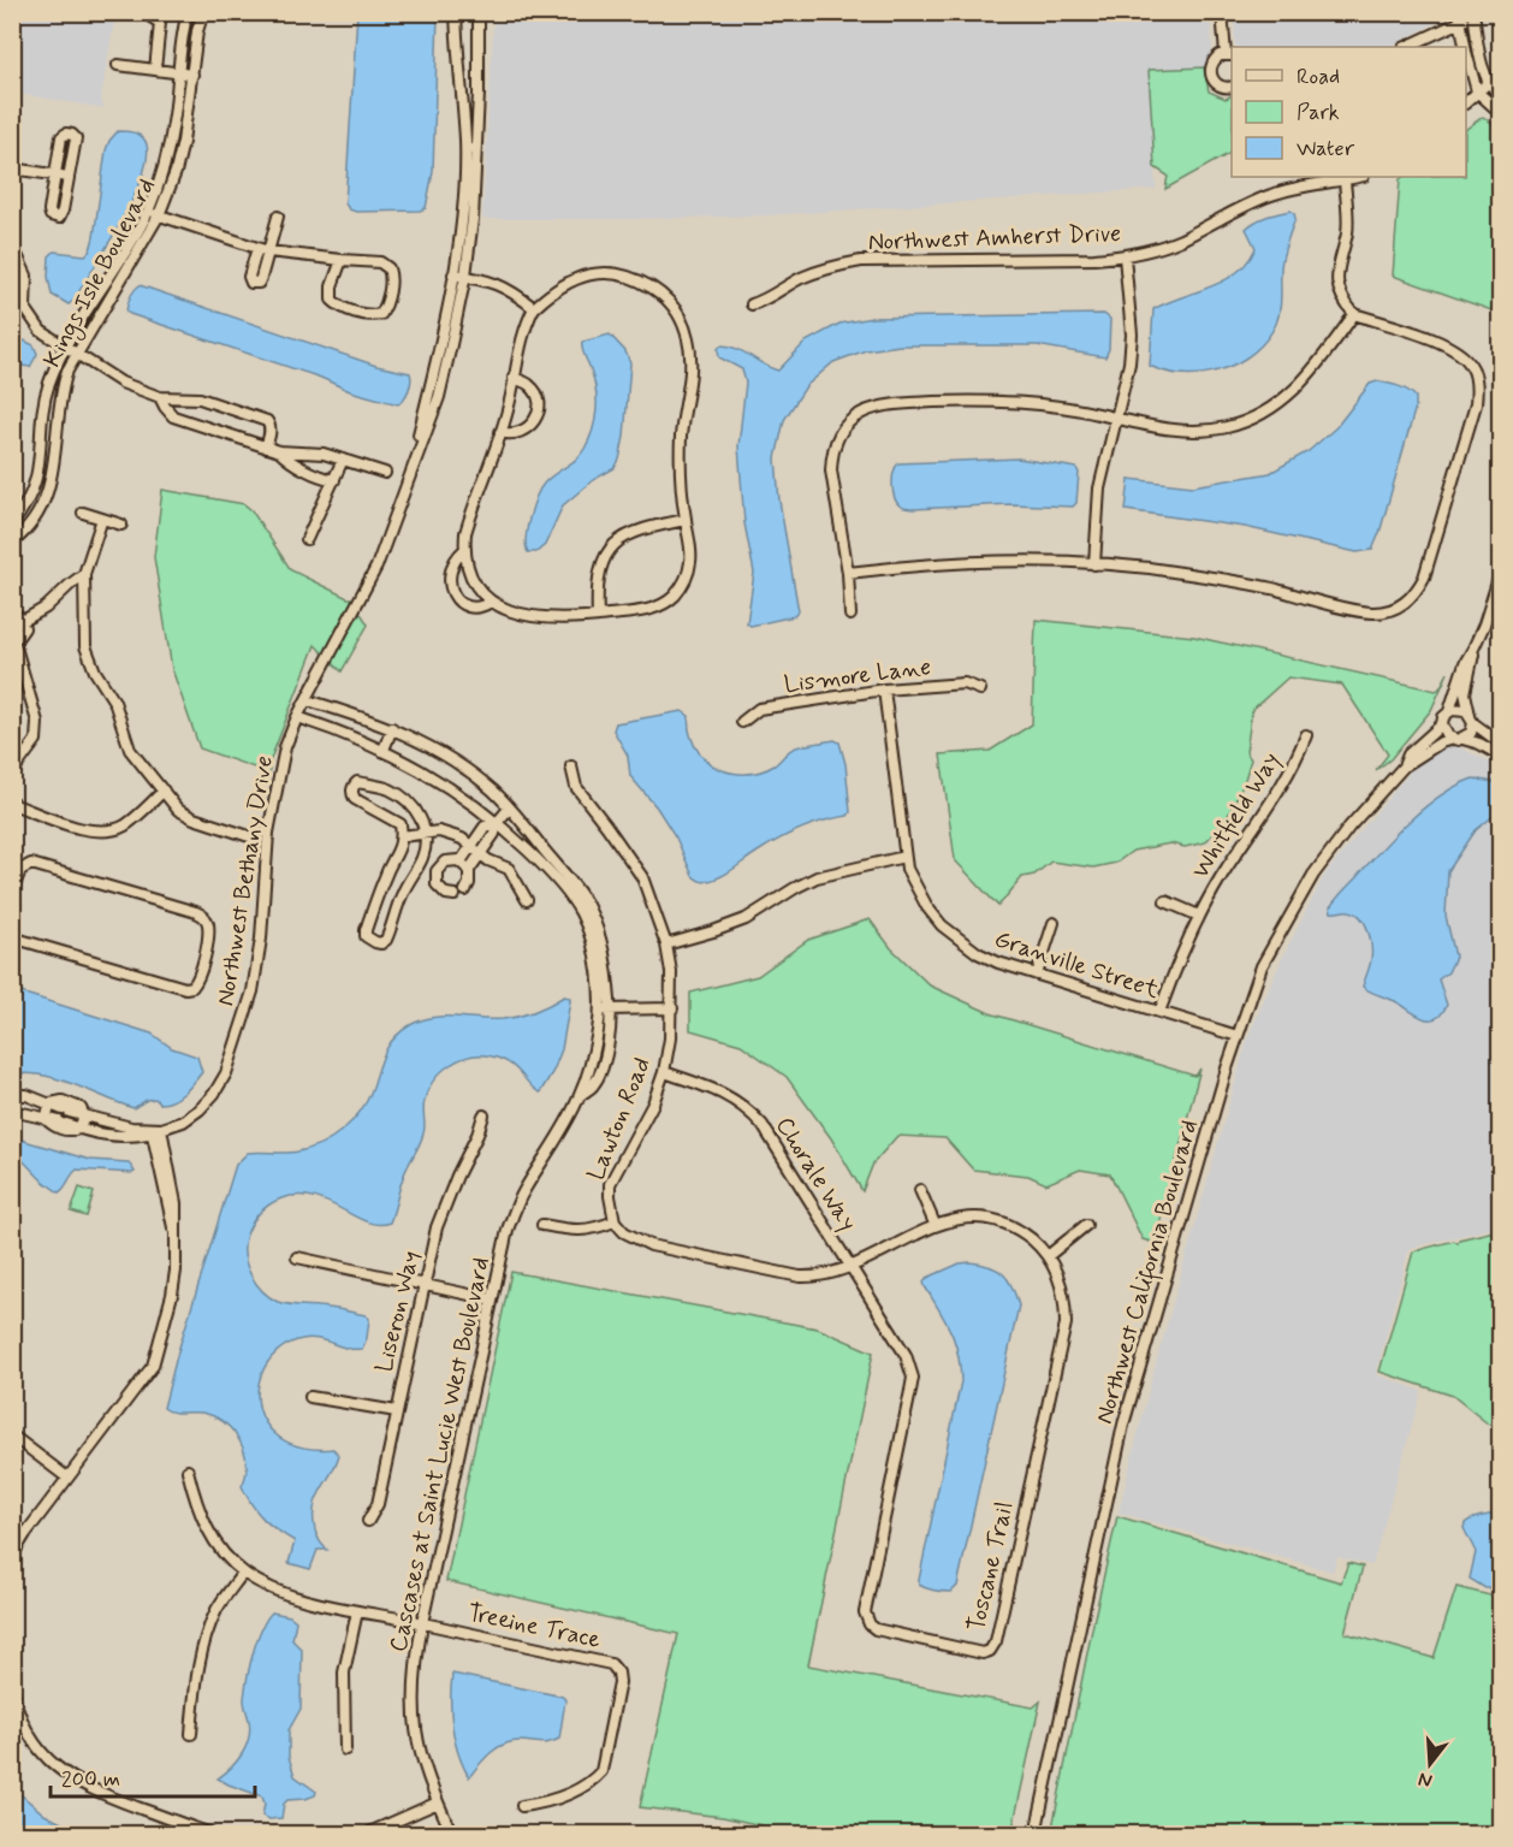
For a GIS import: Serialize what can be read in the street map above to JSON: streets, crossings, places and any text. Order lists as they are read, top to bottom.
{
  "streets": {
    "street": [
      "Northwest Amherst Drive",
      "Kings Isle Boulevard",
      "Lismore Lane",
      "Whitfield Way",
      "Northwest Bethany Drive",
      "Granville Street",
      "Lawton Road",
      "Chorale Way",
      "Northwest California Boulevard",
      "Liseron Way",
      "Cascases at Saint Lucie West Boulevard",
      "Toscane Trail",
      "Treeine Trace"
    ]
  },
  "crossings": [
    ["Lismore Lane", "Granville Street"],
    ["Whitfield Way", "Granville Street"],
    ["Northwest Bethany Drive", "Cascases at Saint Lucie West Boulevard"],
    ["Granville Street", "Northwest California Boulevard"],
    ["Lawton Road", "Chorale Way"],
    ["Chorale Way", "Toscane Trail"],
    ["Cascases at Saint Lucie West Boulevard", "Treeine Trace"]
  ],
  "legend": ["Road", "Park", "Water"],
  "scale_bar": "200 m",
  "north": "bottom"
}
